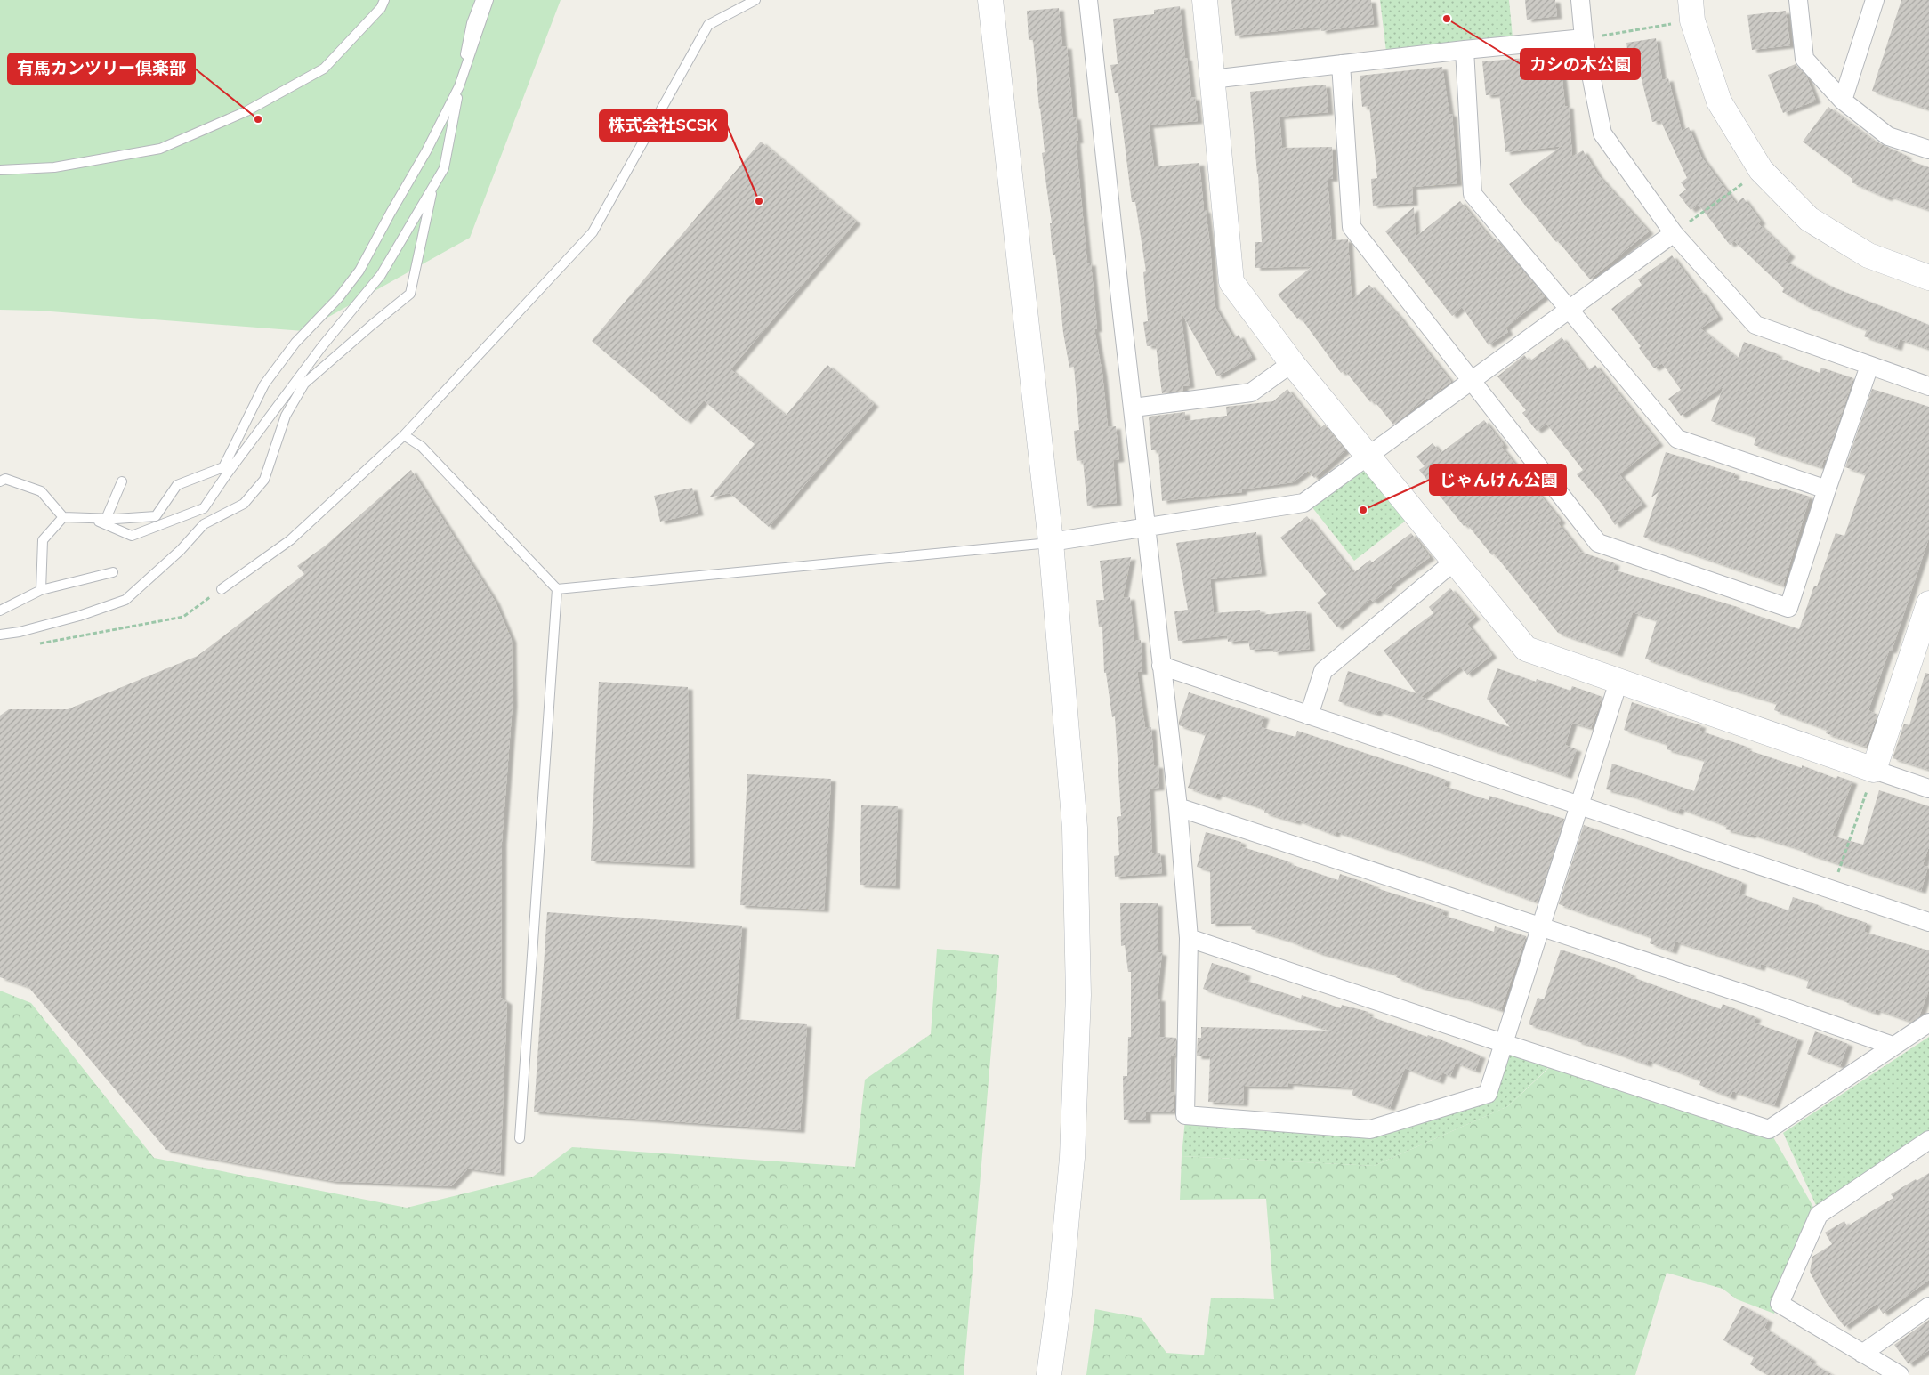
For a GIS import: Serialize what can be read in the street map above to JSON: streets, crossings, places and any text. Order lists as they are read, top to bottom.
{
  "places": [
    "カシの木公園",
    "有馬カンツリー倶楽部",
    "株式会社SCSK",
    "じゃんけん公園"
  ]
}
